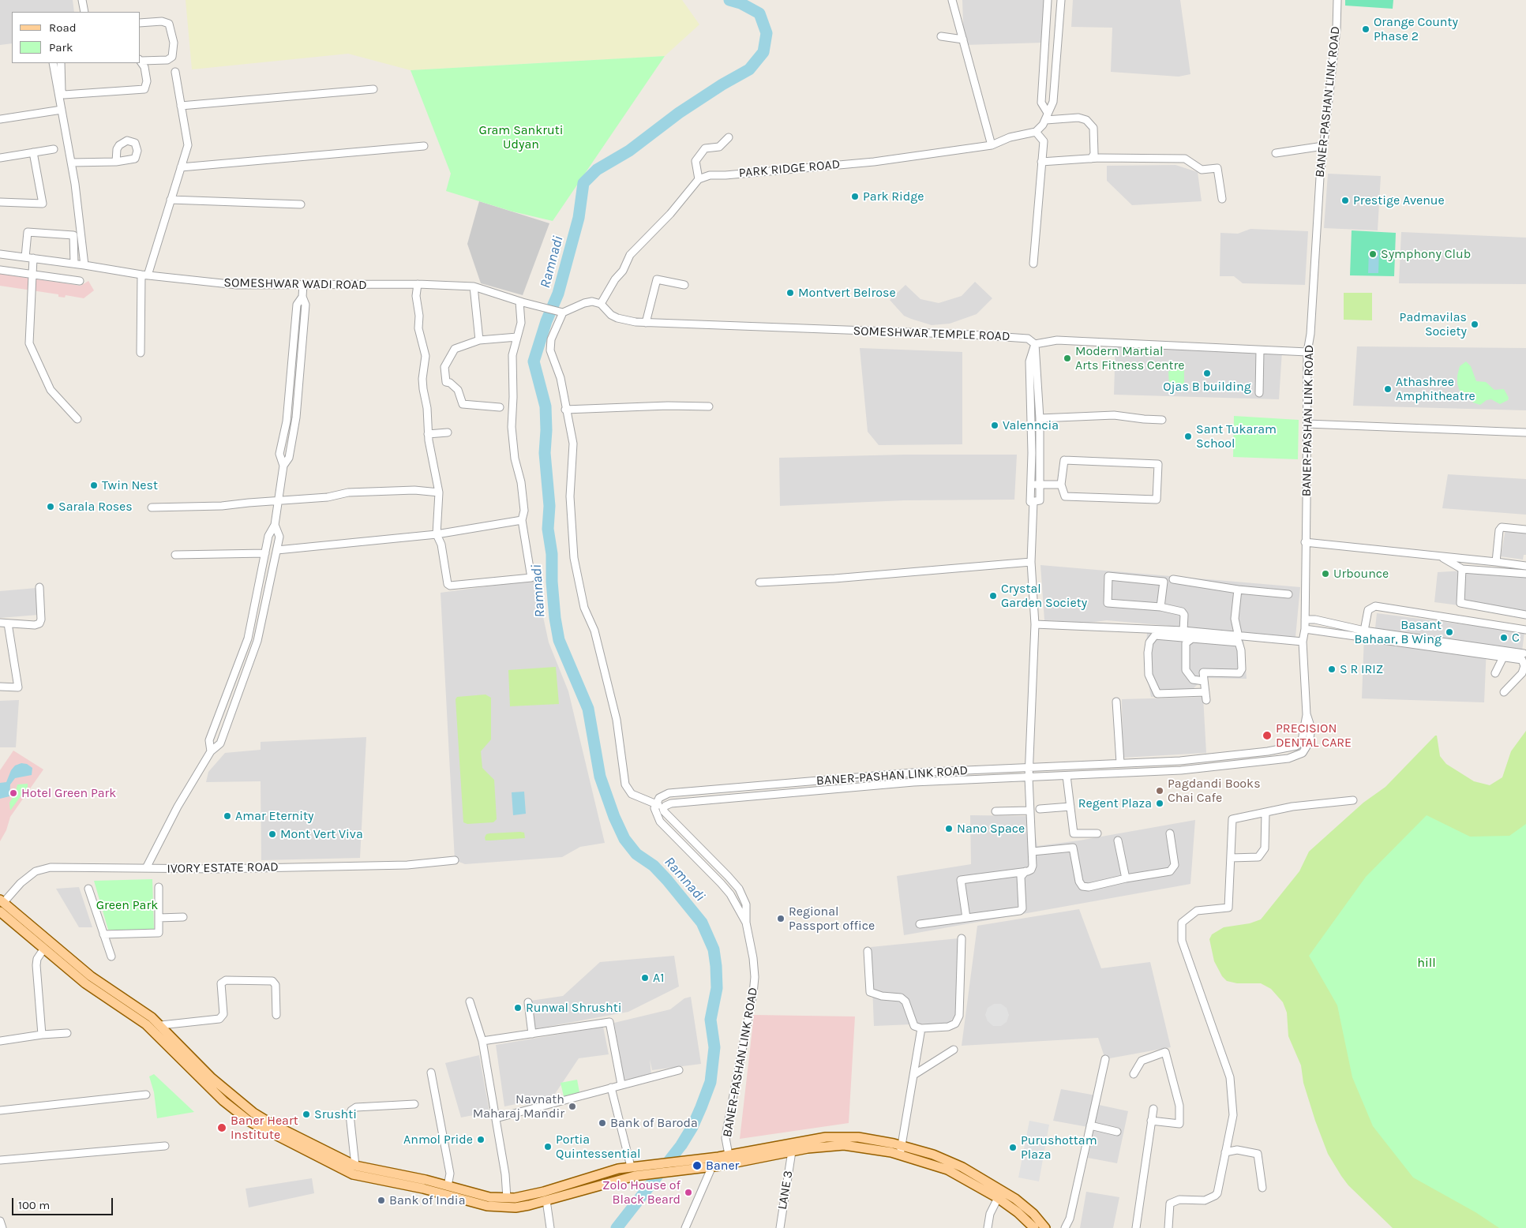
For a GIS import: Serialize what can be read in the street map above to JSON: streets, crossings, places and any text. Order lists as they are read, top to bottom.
{
  "streets": {
    "street": [
      "BANER-PASHAN LINK ROAD",
      "PARK RIDGE ROAD",
      "SOMESHWAR WADI ROAD",
      "SOMESHWAR TEMPLE ROAD",
      "IVORY ESTATE ROAD",
      "LANE 3"
    ]
  },
  "crossings": [
    ["BANER-PASHAN LINK ROAD", "SOMESHWAR TEMPLE ROAD"]
  ],
  "water": ["Ramnadi"],
  "parks": ["Gram Sankruti Udyan", "Green Park", "hill"],
  "places": [
    "Orange County Phase 2",
    "Park Ridge",
    "Prestige Avenue",
    "Symphony Club",
    "Montvert Belrose",
    "Padmavilas Society",
    "Modern Martial Arts Fitness Centre",
    "Ojas B building",
    "Athashree Amphitheatre",
    "Valenncia",
    "Sant Tukaram School",
    "Twin Nest",
    "Sarala Roses",
    "Urbounce",
    "Crystal Garden Society",
    "Basant Bahaar, B Wing",
    "C",
    "S R IRIZ",
    "PRECISION DENTAL CARE",
    "Pagdandi Books Chai Cafe",
    "Hotel Green Park",
    "Regent Plaza",
    "Amar Eternity",
    "Nano Space",
    "Mont Vert Viva",
    "Regional Passport office",
    "A1",
    "Runwal Shrushti",
    "Navnath Maharaj Mandir",
    "Srushti",
    "Bank of Baroda",
    "Baner Heart Institute",
    "Anmol Pride",
    "Portia Quintessential",
    "Purushottam Plaza",
    "Baner",
    "Zolo House of Black Beard",
    "Bank of India"
  ],
  "legend": ["Road", "Park"],
  "scale_bar": "100 m"
}
